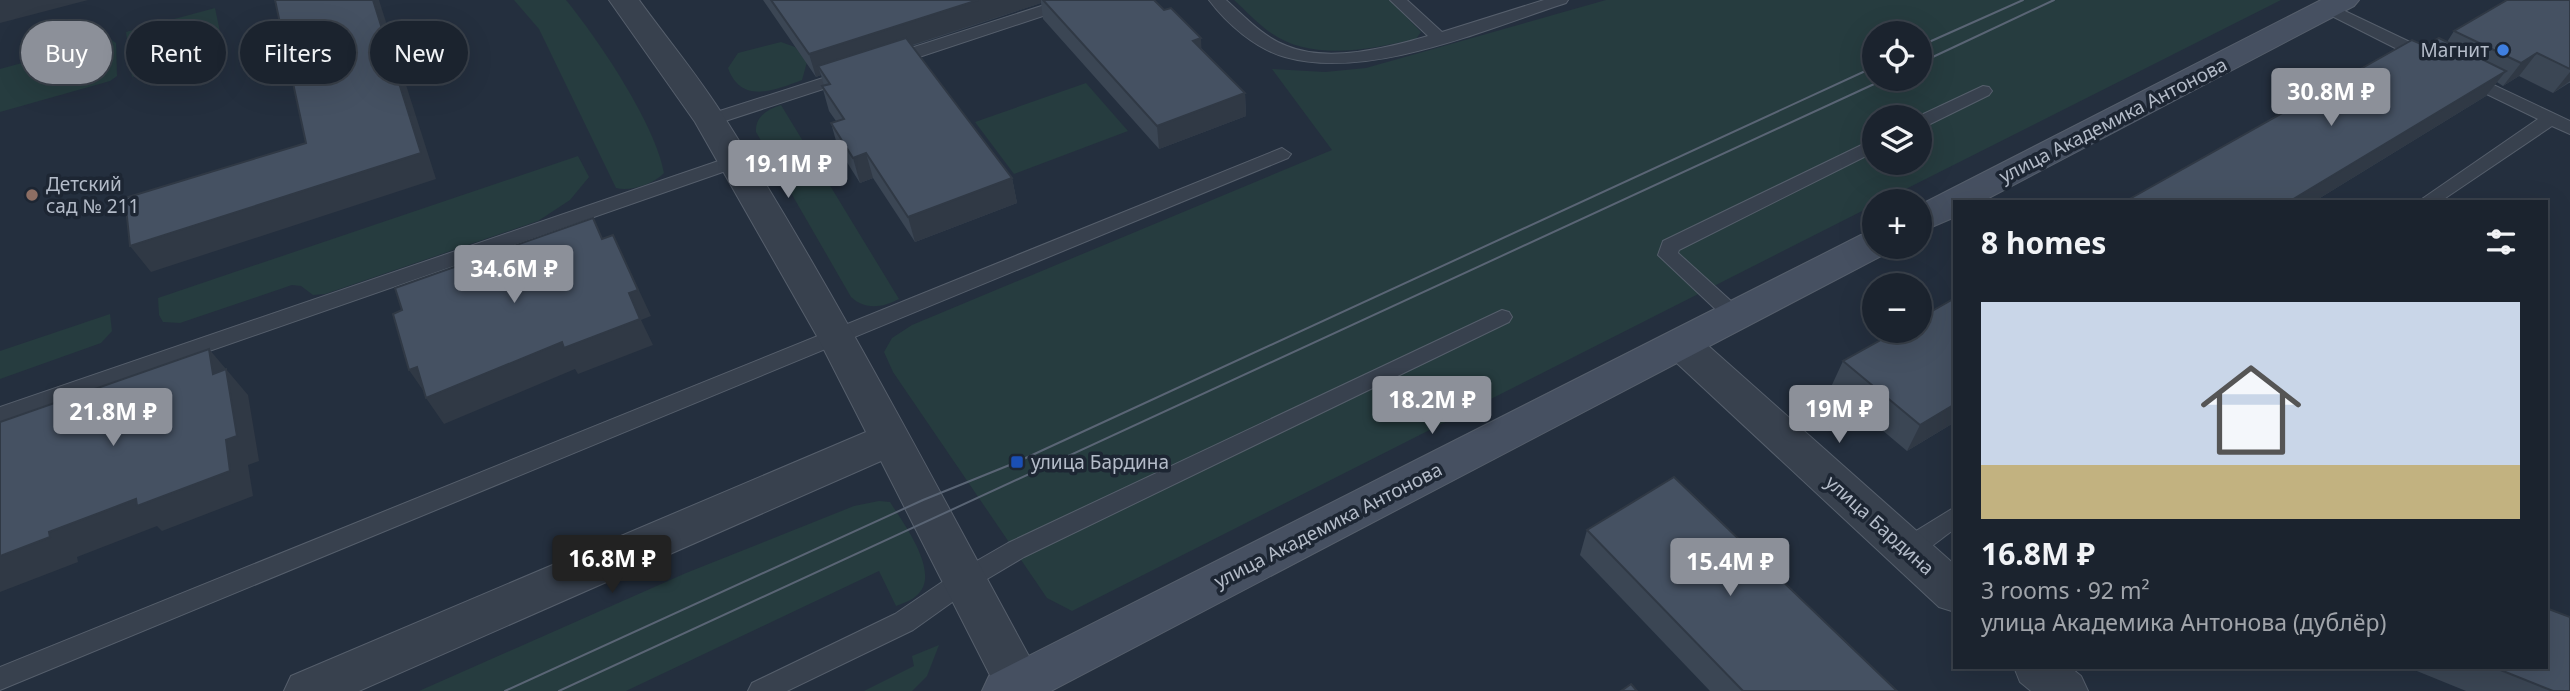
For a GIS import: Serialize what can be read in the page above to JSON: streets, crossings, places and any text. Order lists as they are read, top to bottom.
{
  "streets": {
    "main road": ["улица Академика Антонова"],
    "street": ["улица Бардина"]
  },
  "crossings": [
    ["улица Академика Антонова", "улица Бардина"]
  ],
  "places": {
    "other": ["Магнит", "Детский сад № 211"],
    "transit": ["улица Бардина"]
  },
  "page": {
    "map_buttons": ["+", "−"],
    "chip": [
      "Buy",
      "Rent",
      "Filters",
      "New"
    ],
    "price": [
      "30.8M ₽",
      "19.1M ₽",
      "34.6M ₽",
      "18.2M ₽",
      "19M ₽",
      "21.8M ₽",
      "16.8M ₽",
      "15.4M ₽"
    ],
    "heading": "8 homes",
    "list": [
      {
        "name": "16.8M ₽",
        "note": "3 rooms · 92 m² · улица Академика Антонова (дублёр)"
      }
    ]
  }
}
